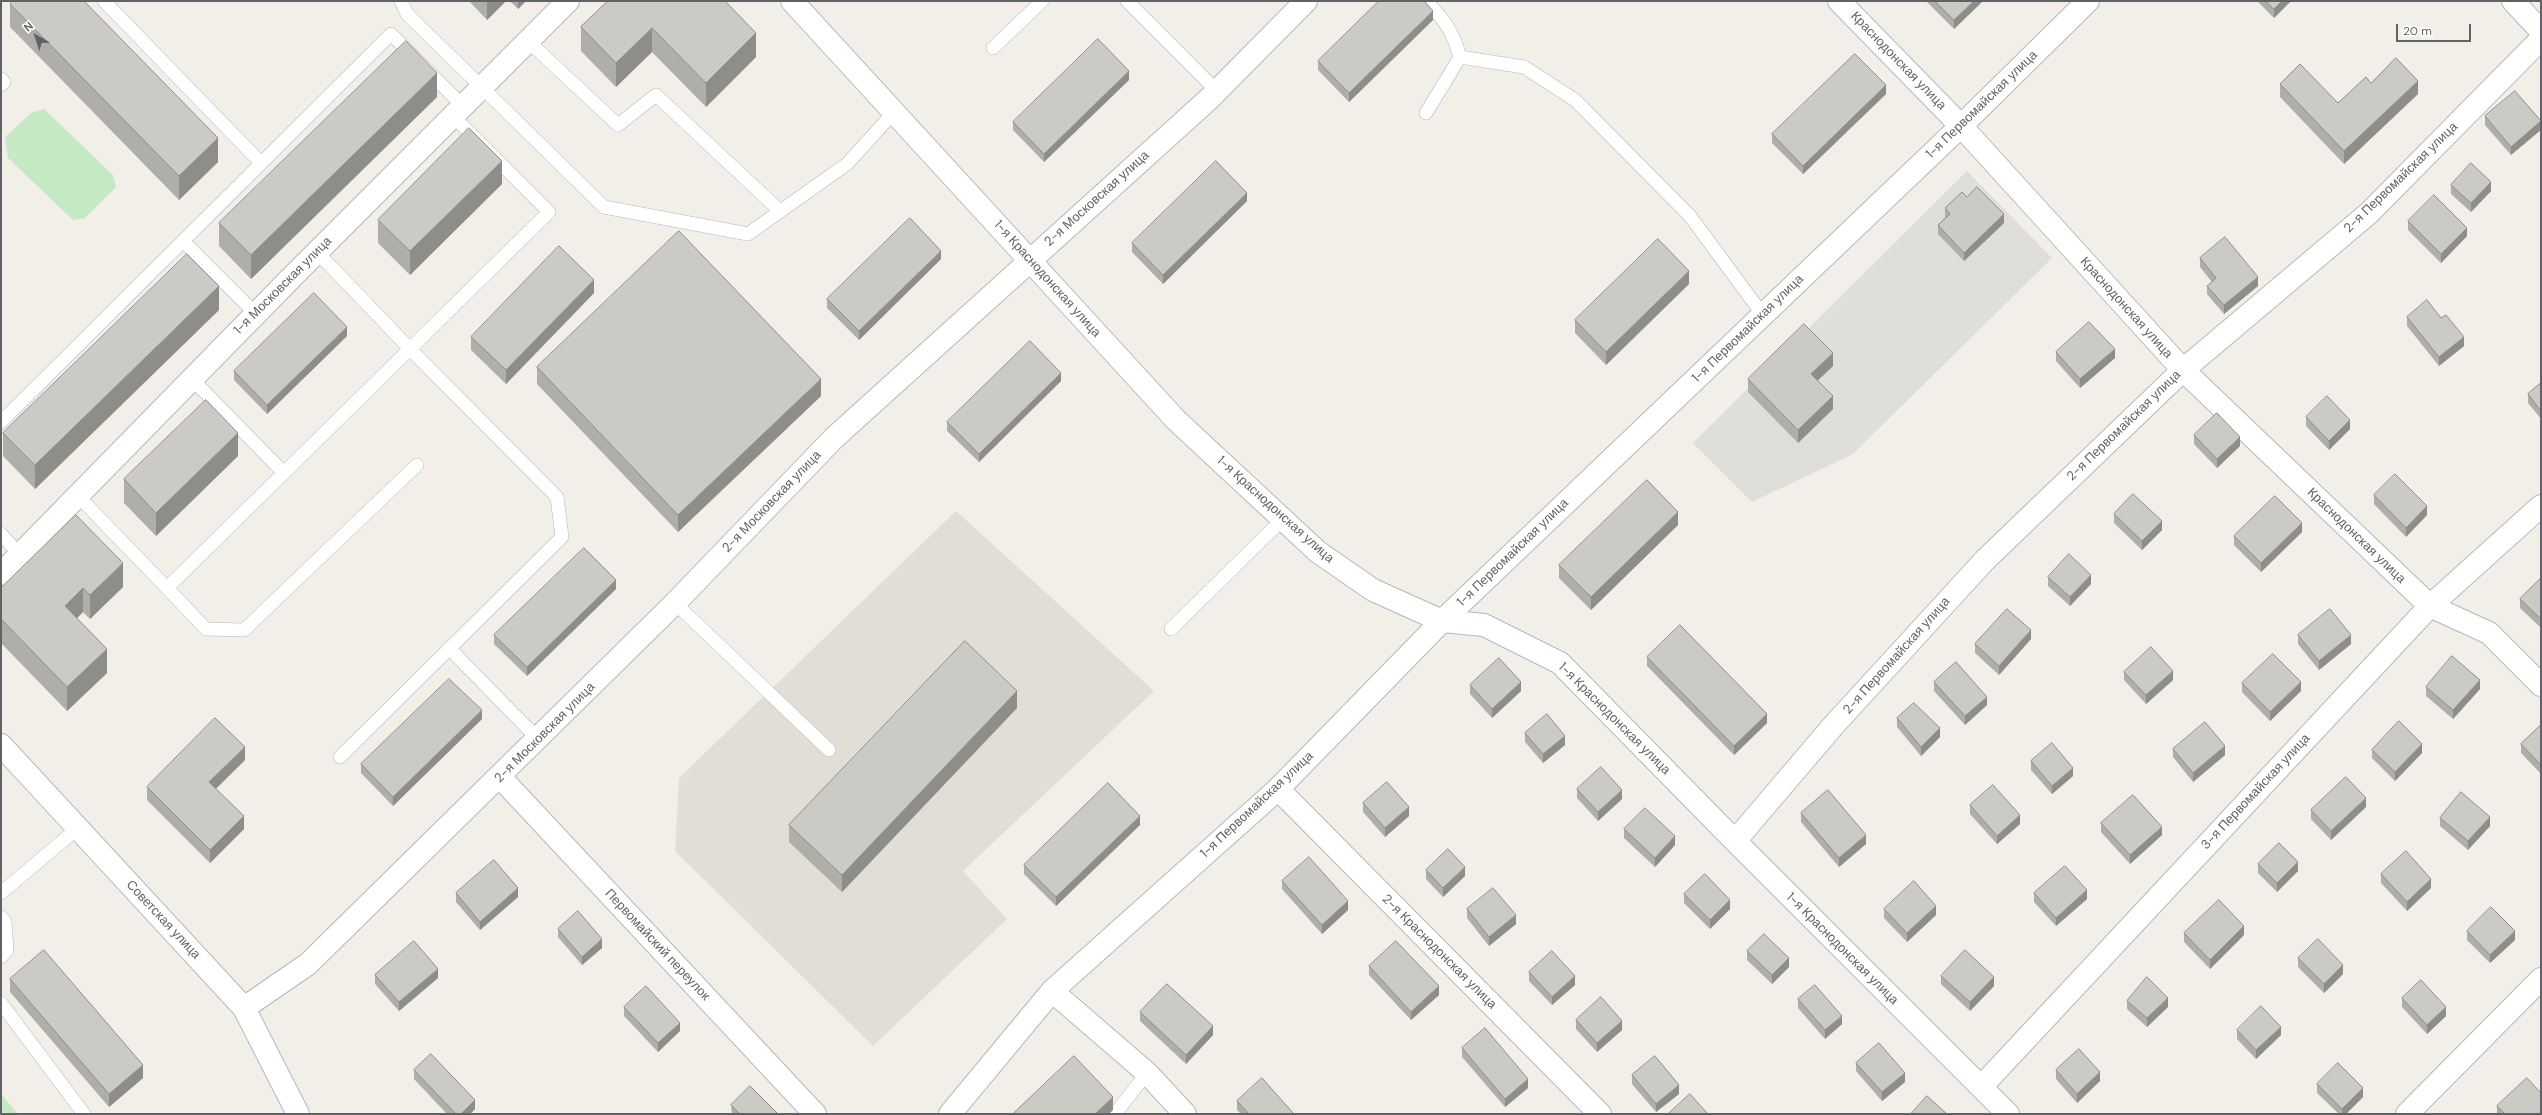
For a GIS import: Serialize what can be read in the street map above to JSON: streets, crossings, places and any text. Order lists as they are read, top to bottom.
{
  "streets": {
    "street": [
      "Краснодонская улица",
      "1-я Первомайская улица",
      "2-я Первомайская улица",
      "2-я Московская улица",
      "1-я Краснодонская улица",
      "1-я Московская улица",
      "3-я Первомайская улица",
      "Советская улица",
      "Первомайский переулок",
      "2-я Краснодонская улица"
    ]
  },
  "crossings": [
    ["Краснодонская улица", "1-я Первомайская улица"],
    ["Краснодонская улица", "2-я Первомайская улица"],
    ["Краснодонская улица", "3-я Первомайская улица"],
    ["1-я Первомайская улица", "1-я Краснодонская улица"],
    ["1-я Первомайская улица", "2-я Краснодонская улица"],
    ["2-я Первомайская улица", "1-я Краснодонская улица"],
    ["2-я Московская улица", "1-я Краснодонская улица"],
    ["2-я Московская улица", "Советская улица"],
    ["2-я Московская улица", "Первомайский переулок"],
    ["1-я Краснодонская улица", "3-я Первомайская улица"]
  ],
  "scale_bar": "20 m",
  "north": "top left"
}
